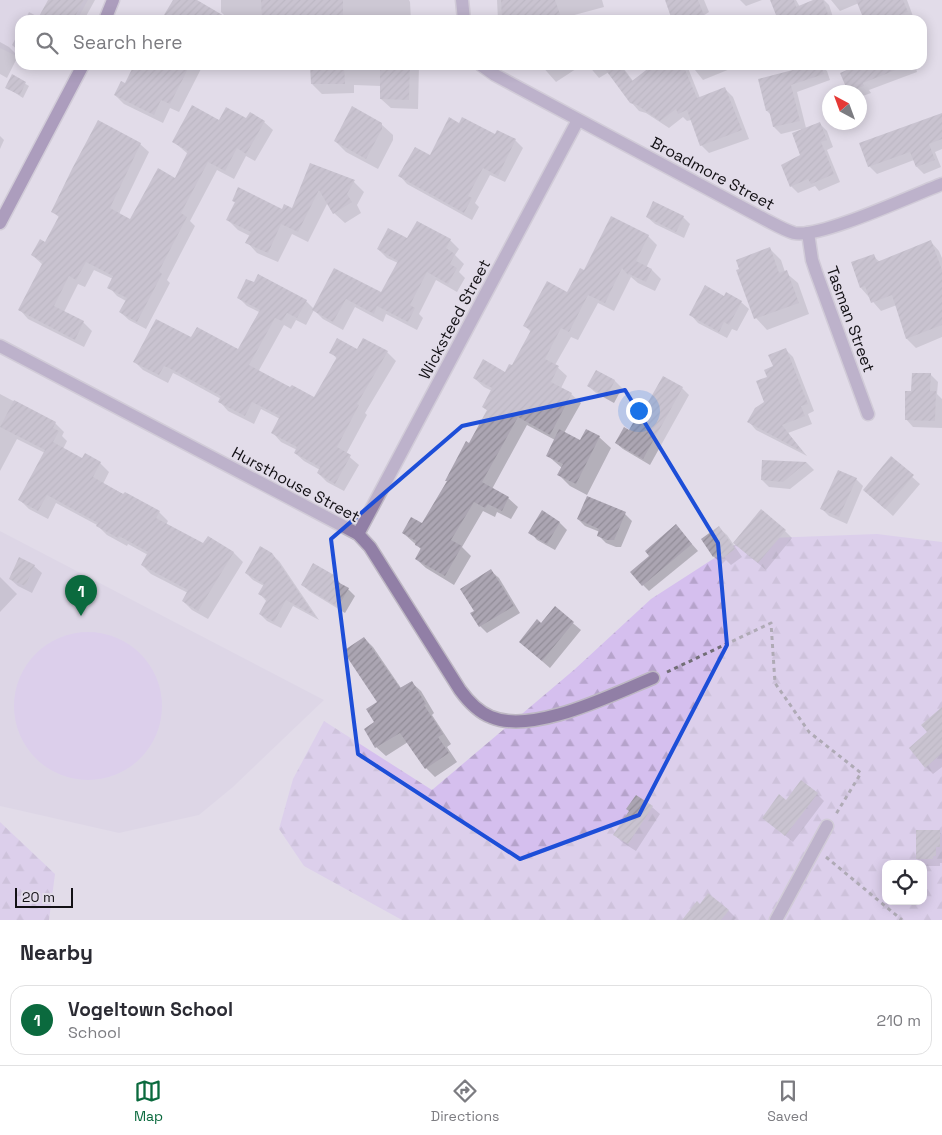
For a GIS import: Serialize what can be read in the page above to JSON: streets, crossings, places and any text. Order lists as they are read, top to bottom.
{
  "streets": {
    "street": [
      "Broadmore Street",
      "Wicksteed Street",
      "Tasman Street",
      "Hursthouse Street"
    ]
  },
  "crossings": [
    ["Broadmore Street", "Wicksteed Street"],
    ["Broadmore Street", "Tasman Street"],
    ["Wicksteed Street", "Hursthouse Street"]
  ],
  "scale_bar": "20 m",
  "north": "top left",
  "page": {
    "search": "Search here",
    "pins": "1",
    "scale": "20 m",
    "heading": "Nearby",
    "list": [
      {
        "mark": "1",
        "name": "Vogeltown School",
        "note": "School",
        "value": "210 m"
      }
    ],
    "nav": ["Map", "Directions", "Saved"]
  }
}
